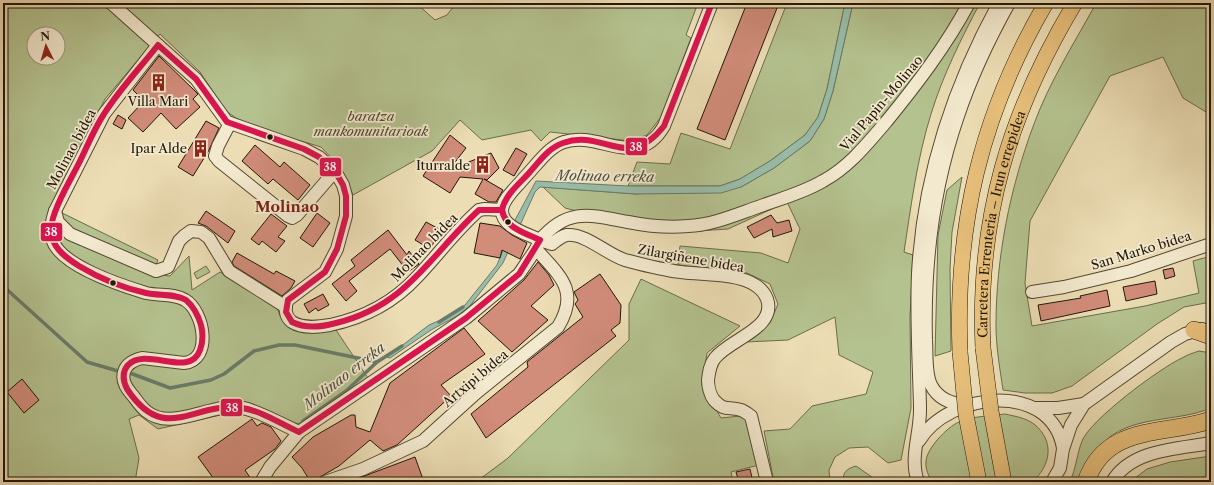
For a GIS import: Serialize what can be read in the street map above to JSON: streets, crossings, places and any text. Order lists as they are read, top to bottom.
{
  "streets": {
    "main road": ["Carretera Errenteria – Irun errepidea"],
    "street": [
      "Vial Papin-Molinao",
      "Molinao bidea",
      "San Marko bidea",
      "Zilargiñene bidea",
      "Artxipi bidea"
    ]
  },
  "crossings": [
    ["Vial Papin-Molinao", "Zilargiñene bidea"],
    ["Vial Papin-Molinao", "Artxipi bidea"],
    ["Molinao bidea", "Artxipi bidea"],
    ["Zilargiñene bidea", "Artxipi bidea"]
  ],
  "districts": ["Molinao"],
  "water": ["Molinao erreka"],
  "parks": ["baratza mankomunitarioak"],
  "places": {
    "building": ["Villa Mari", "Ipar Alde", "Iturralde"]
  },
  "lines": ["transit line 38"],
  "north": "top"
}
